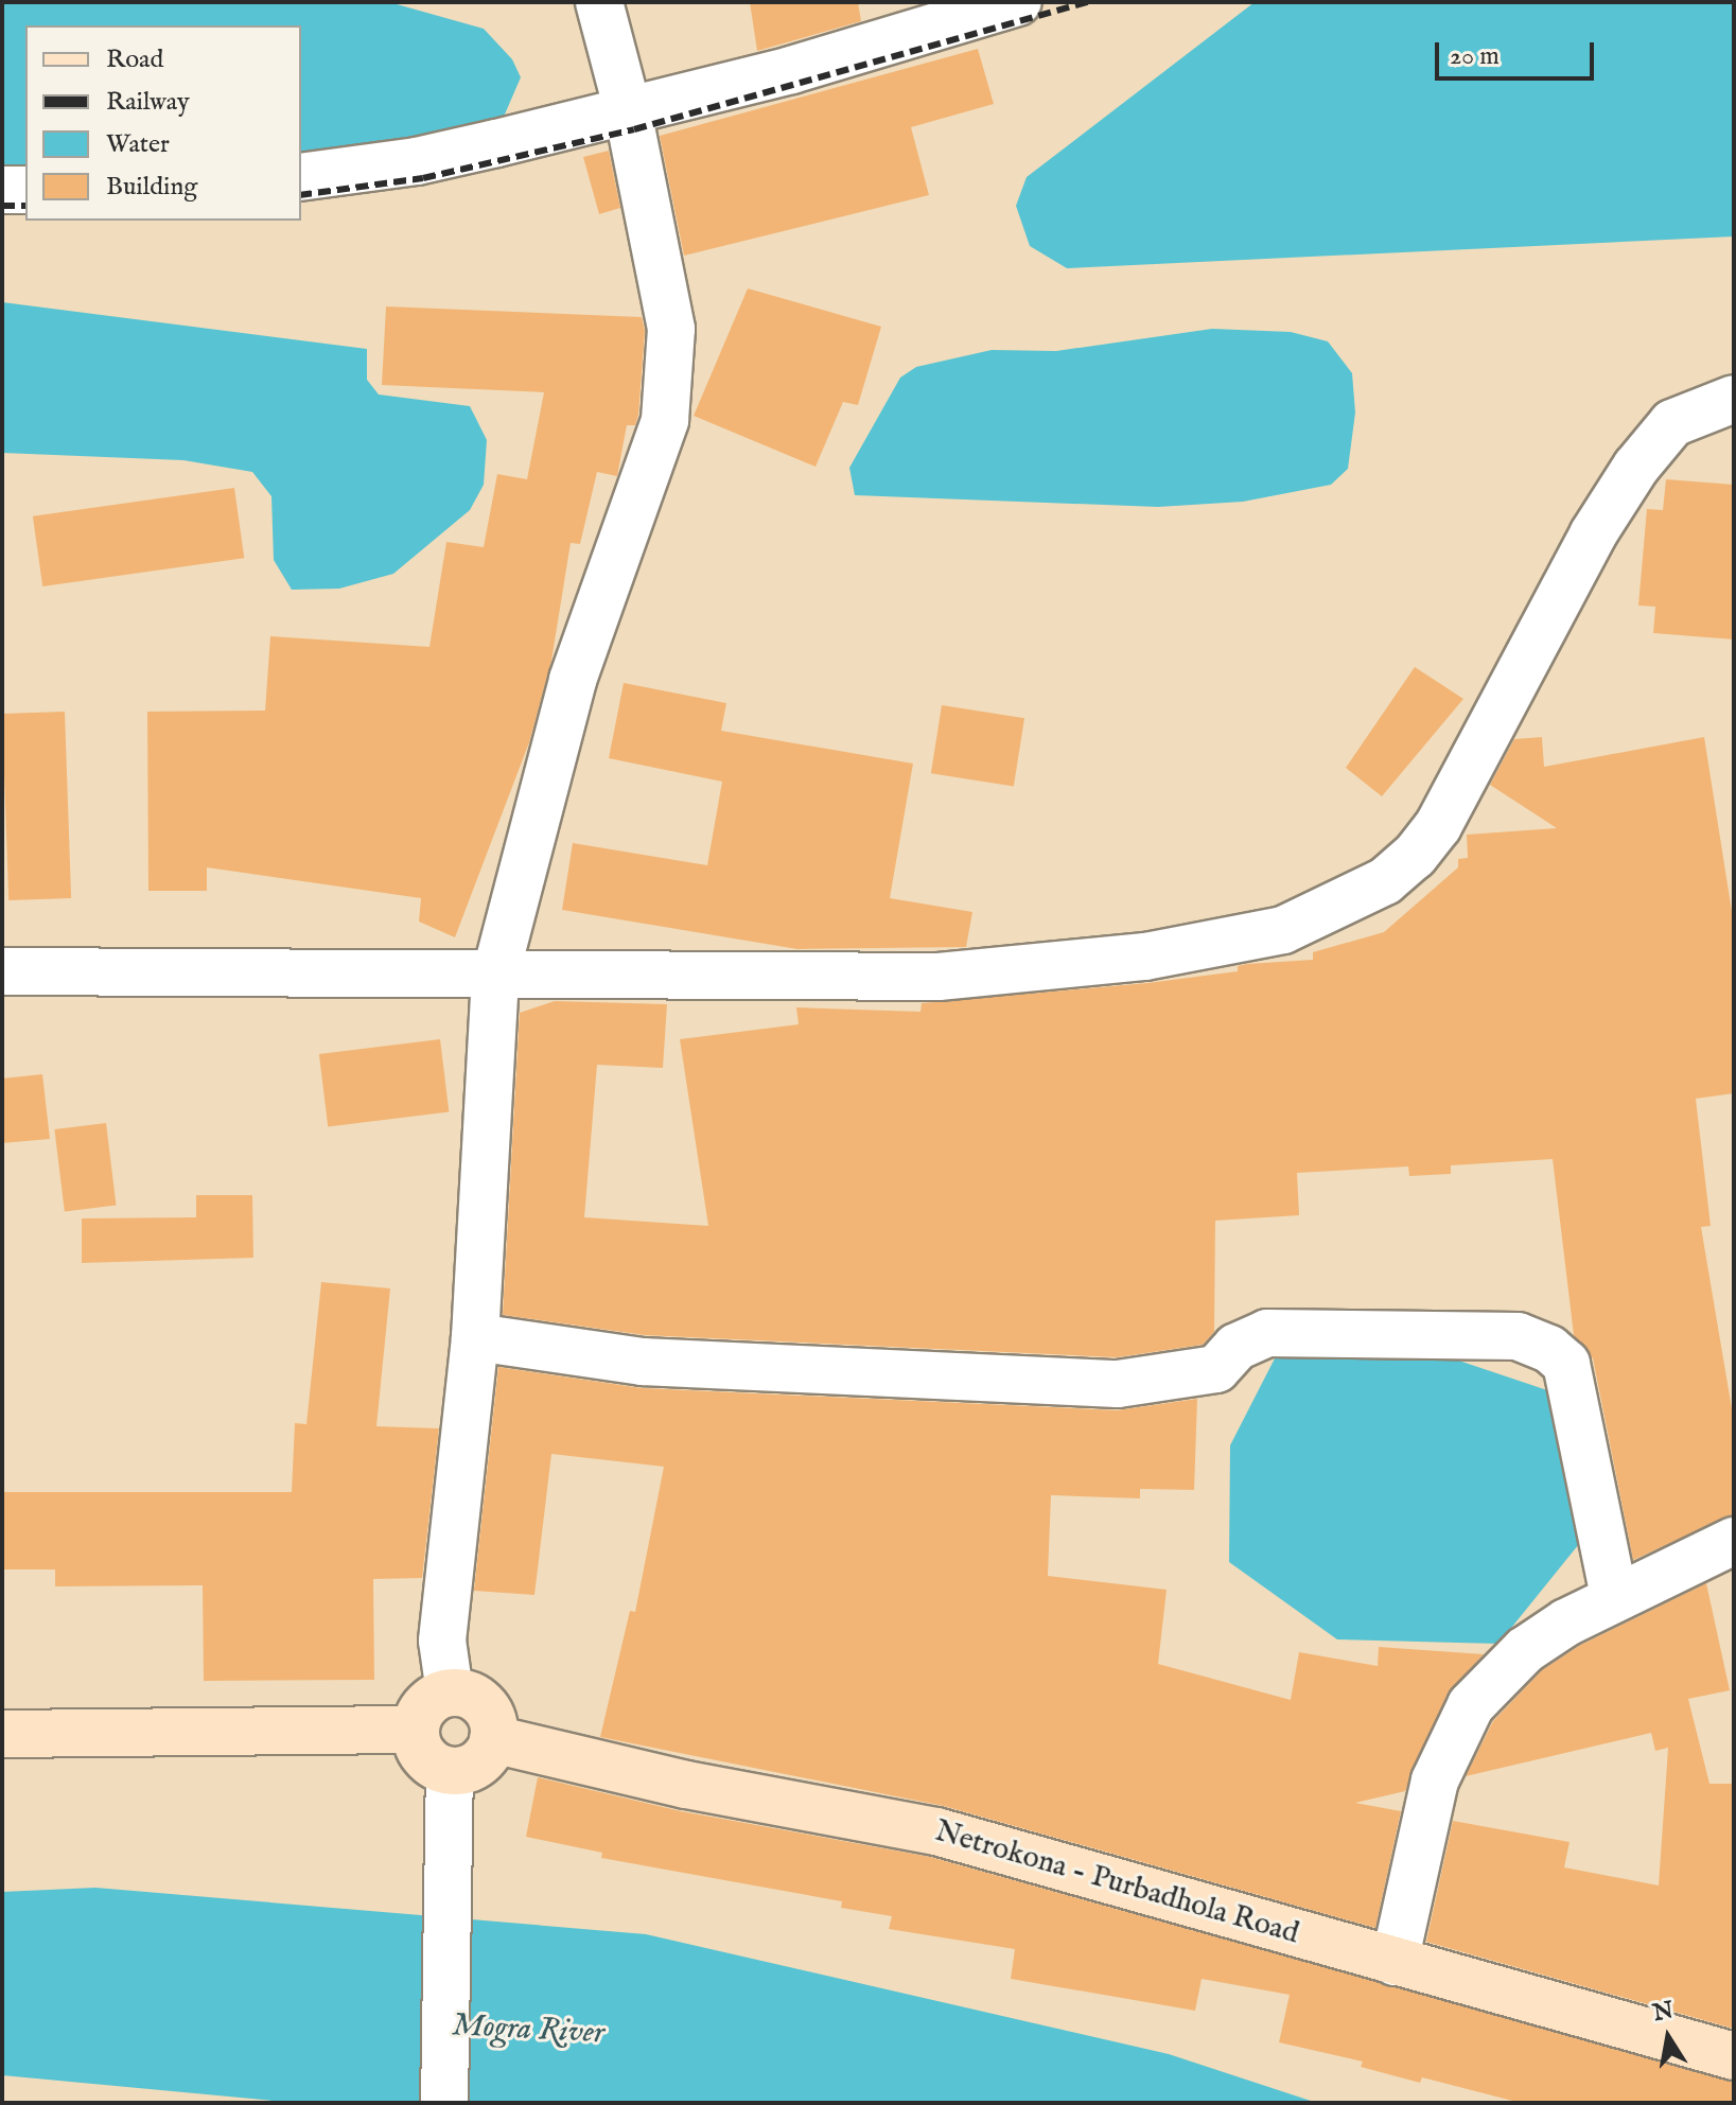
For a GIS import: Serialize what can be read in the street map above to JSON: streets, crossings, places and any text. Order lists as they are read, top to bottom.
{
  "streets": {
    "main road": ["Netrokona - Purbadhola Road"]
  },
  "water": ["Mogra River"],
  "legend": [
    "Road",
    "Railway",
    "Water",
    "Building"
  ],
  "scale_bar": "20 m",
  "north": "top"
}
